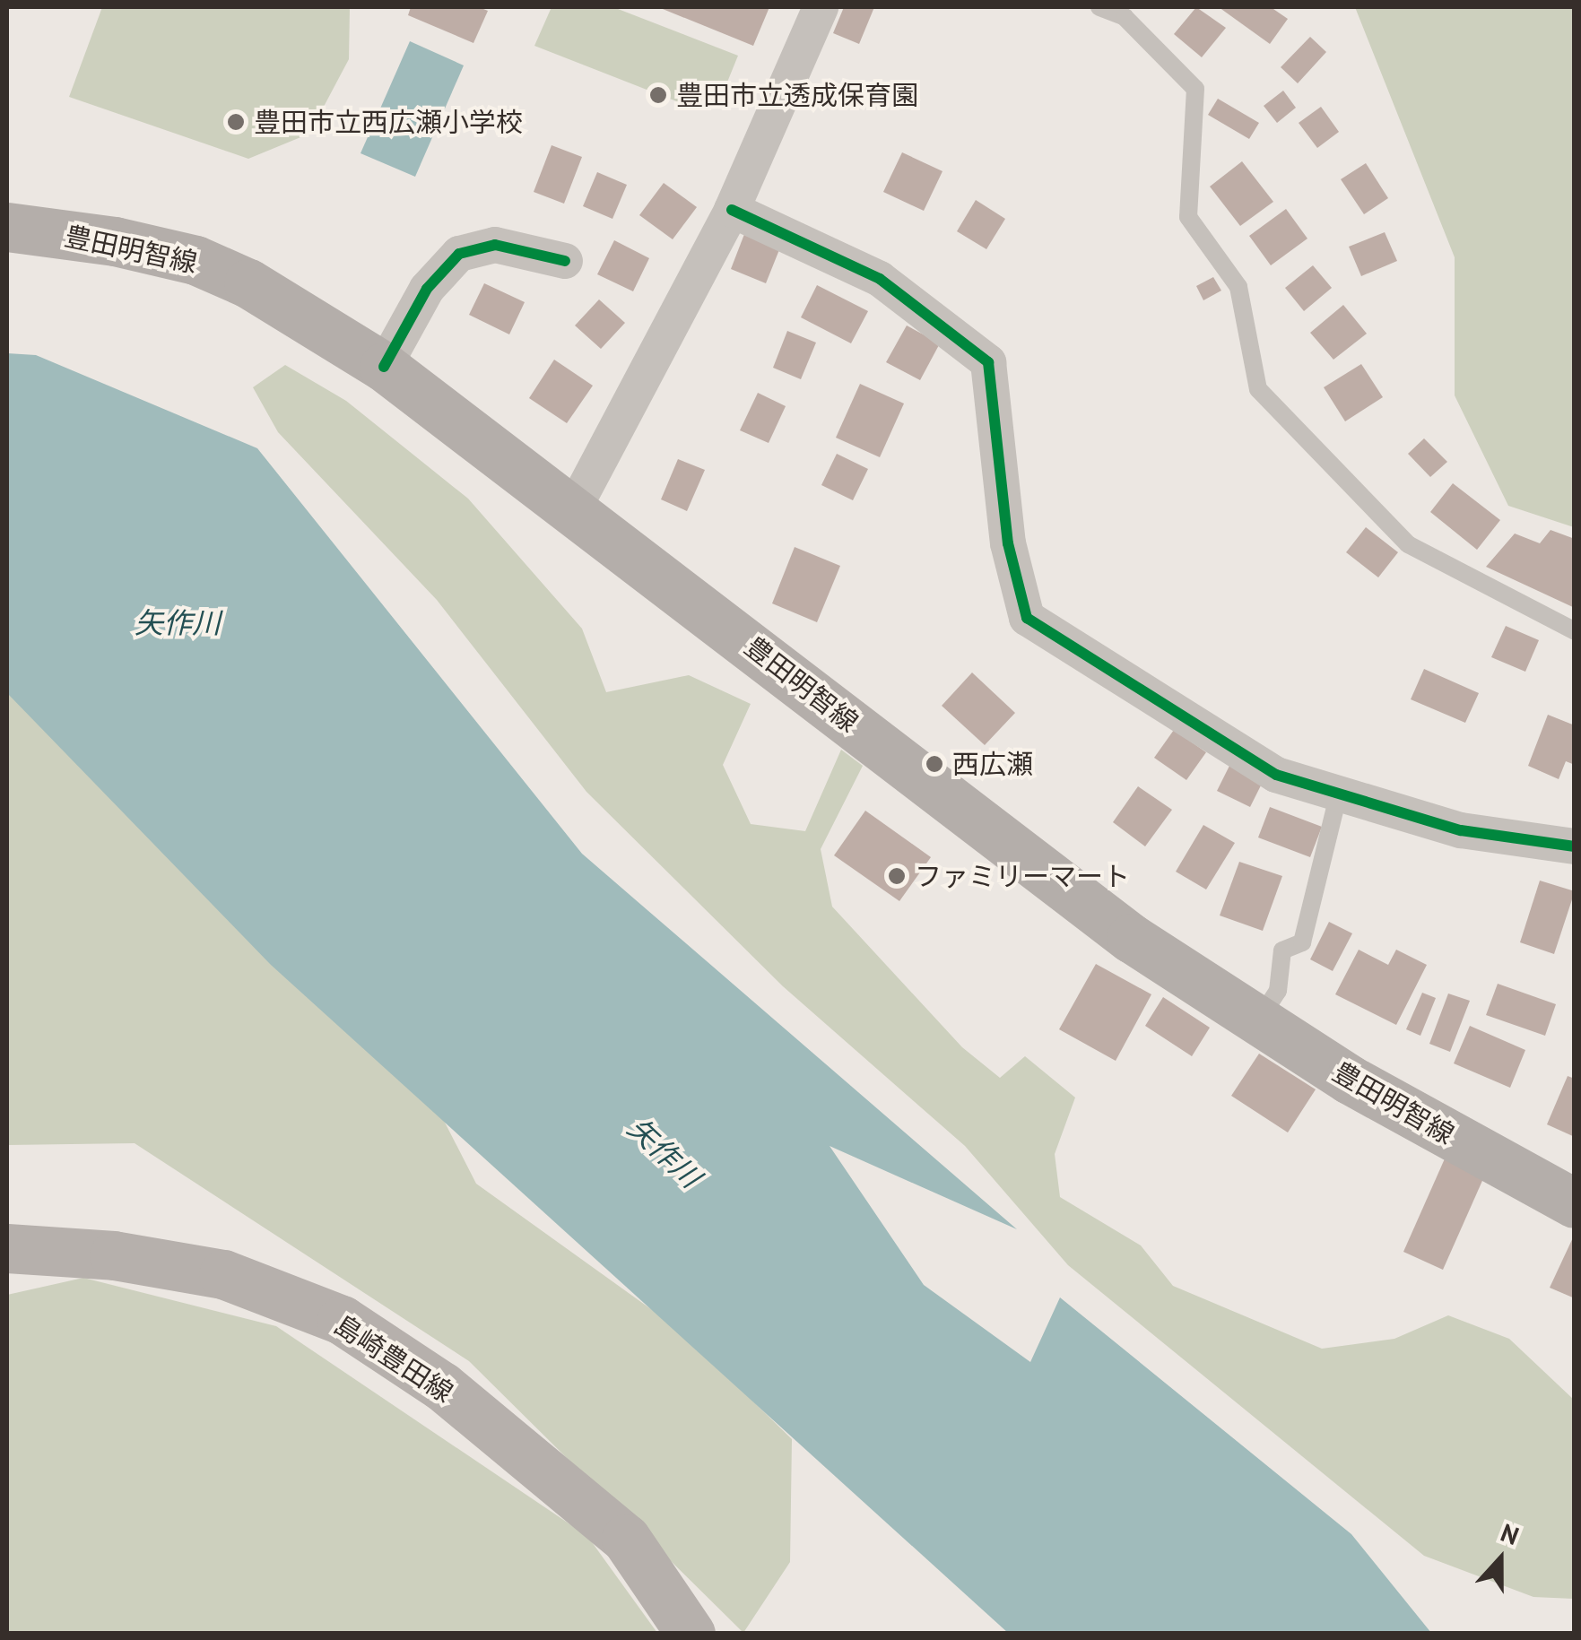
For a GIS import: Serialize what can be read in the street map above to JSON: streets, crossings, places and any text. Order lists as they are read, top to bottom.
{
  "streets": {
    "main road": ["豊田明智線", "島崎豊田線"]
  },
  "water": ["矢作川"],
  "places": [
    "豊田市立透成保育園",
    "豊田市立西広瀬小学校",
    "西広瀬",
    "ファミリーマート"
  ],
  "north": "top"
}
